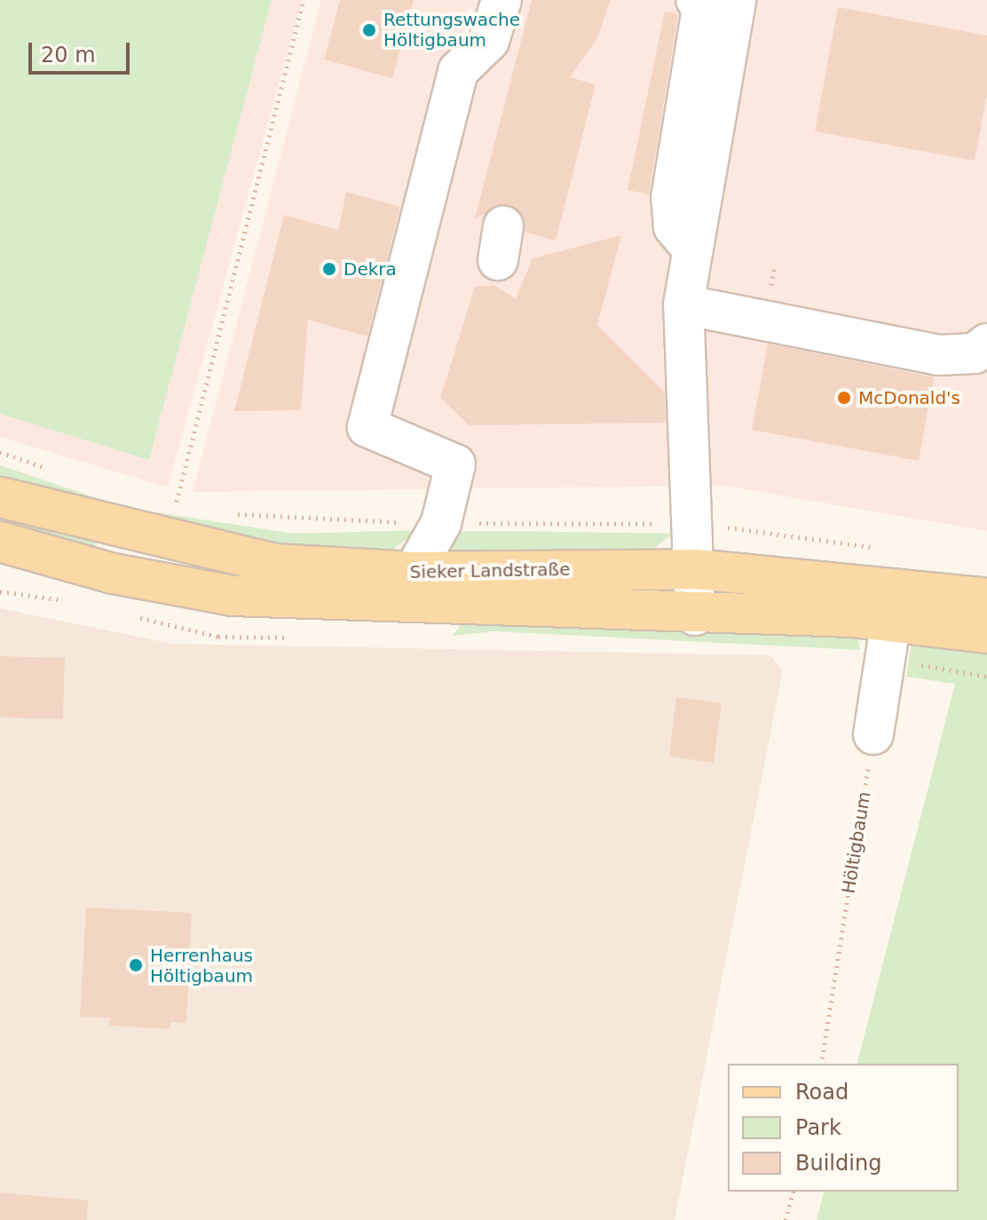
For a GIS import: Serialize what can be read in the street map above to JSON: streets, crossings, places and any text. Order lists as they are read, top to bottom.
{
  "streets": {
    "main road": ["Sieker Landstraße"],
    "path": ["Höltigbaum"]
  },
  "places": [
    "Rettungswache Höltigbaum",
    "Dekra",
    "McDonald's",
    "Herrenhaus Höltigbaum"
  ],
  "legend": ["Road", "Park", "Building"],
  "scale_bar": "20 m"
}
